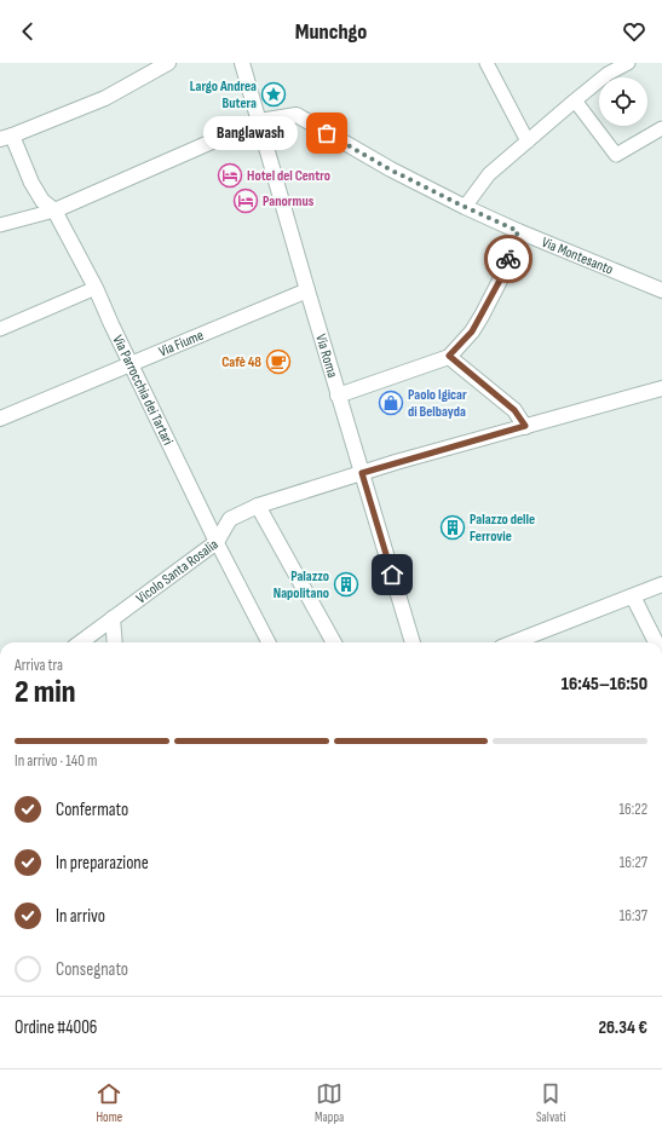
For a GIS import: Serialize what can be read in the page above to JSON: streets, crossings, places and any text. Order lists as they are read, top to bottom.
{
  "streets": {
    "street": [
      "Via Montesanto",
      "Via Fiume",
      "Via Roma",
      "Via Parrocchia dei Tartari",
      "Vicolo Santa Rosalia"
    ]
  },
  "crossings": [
    ["Via Montesanto", "Via Roma"],
    ["Via Montesanto", "Via Parrocchia dei Tartari"],
    ["Via Fiume", "Via Roma"],
    ["Via Fiume", "Via Parrocchia dei Tartari"],
    ["Via Roma", "Vicolo Santa Rosalia"],
    ["Via Parrocchia dei Tartari", "Vicolo Santa Rosalia"]
  ],
  "places": {
    "place": ["Largo Andrea Butera"],
    "other": ["Banglawash"],
    "hotel": ["Hotel del Centro", "Panormus"],
    "cafe": ["Cafè 48"],
    "shop": ["Paolo Igicar di Belbayda"],
    "building": ["Palazzo delle Ferrovie", "Palazzo Napolitano"]
  },
  "page": {
    "header": "Munchgo",
    "bubble": "Banglawash",
    "heading": ["2 min", "Arriva tra", "16:45–16:50"],
    "panel": ["Ordine #4006", "26.34 €"],
    "bar": "In arrivo · 140 m",
    "list": [
      ["Confermato", "16:22"],
      ["In preparazione", "16:27"],
      ["In arrivo", "16:37"],
      "Consegnato"
    ],
    "tabs": ["Home", "Mappa", "Salvati"]
  }
}
